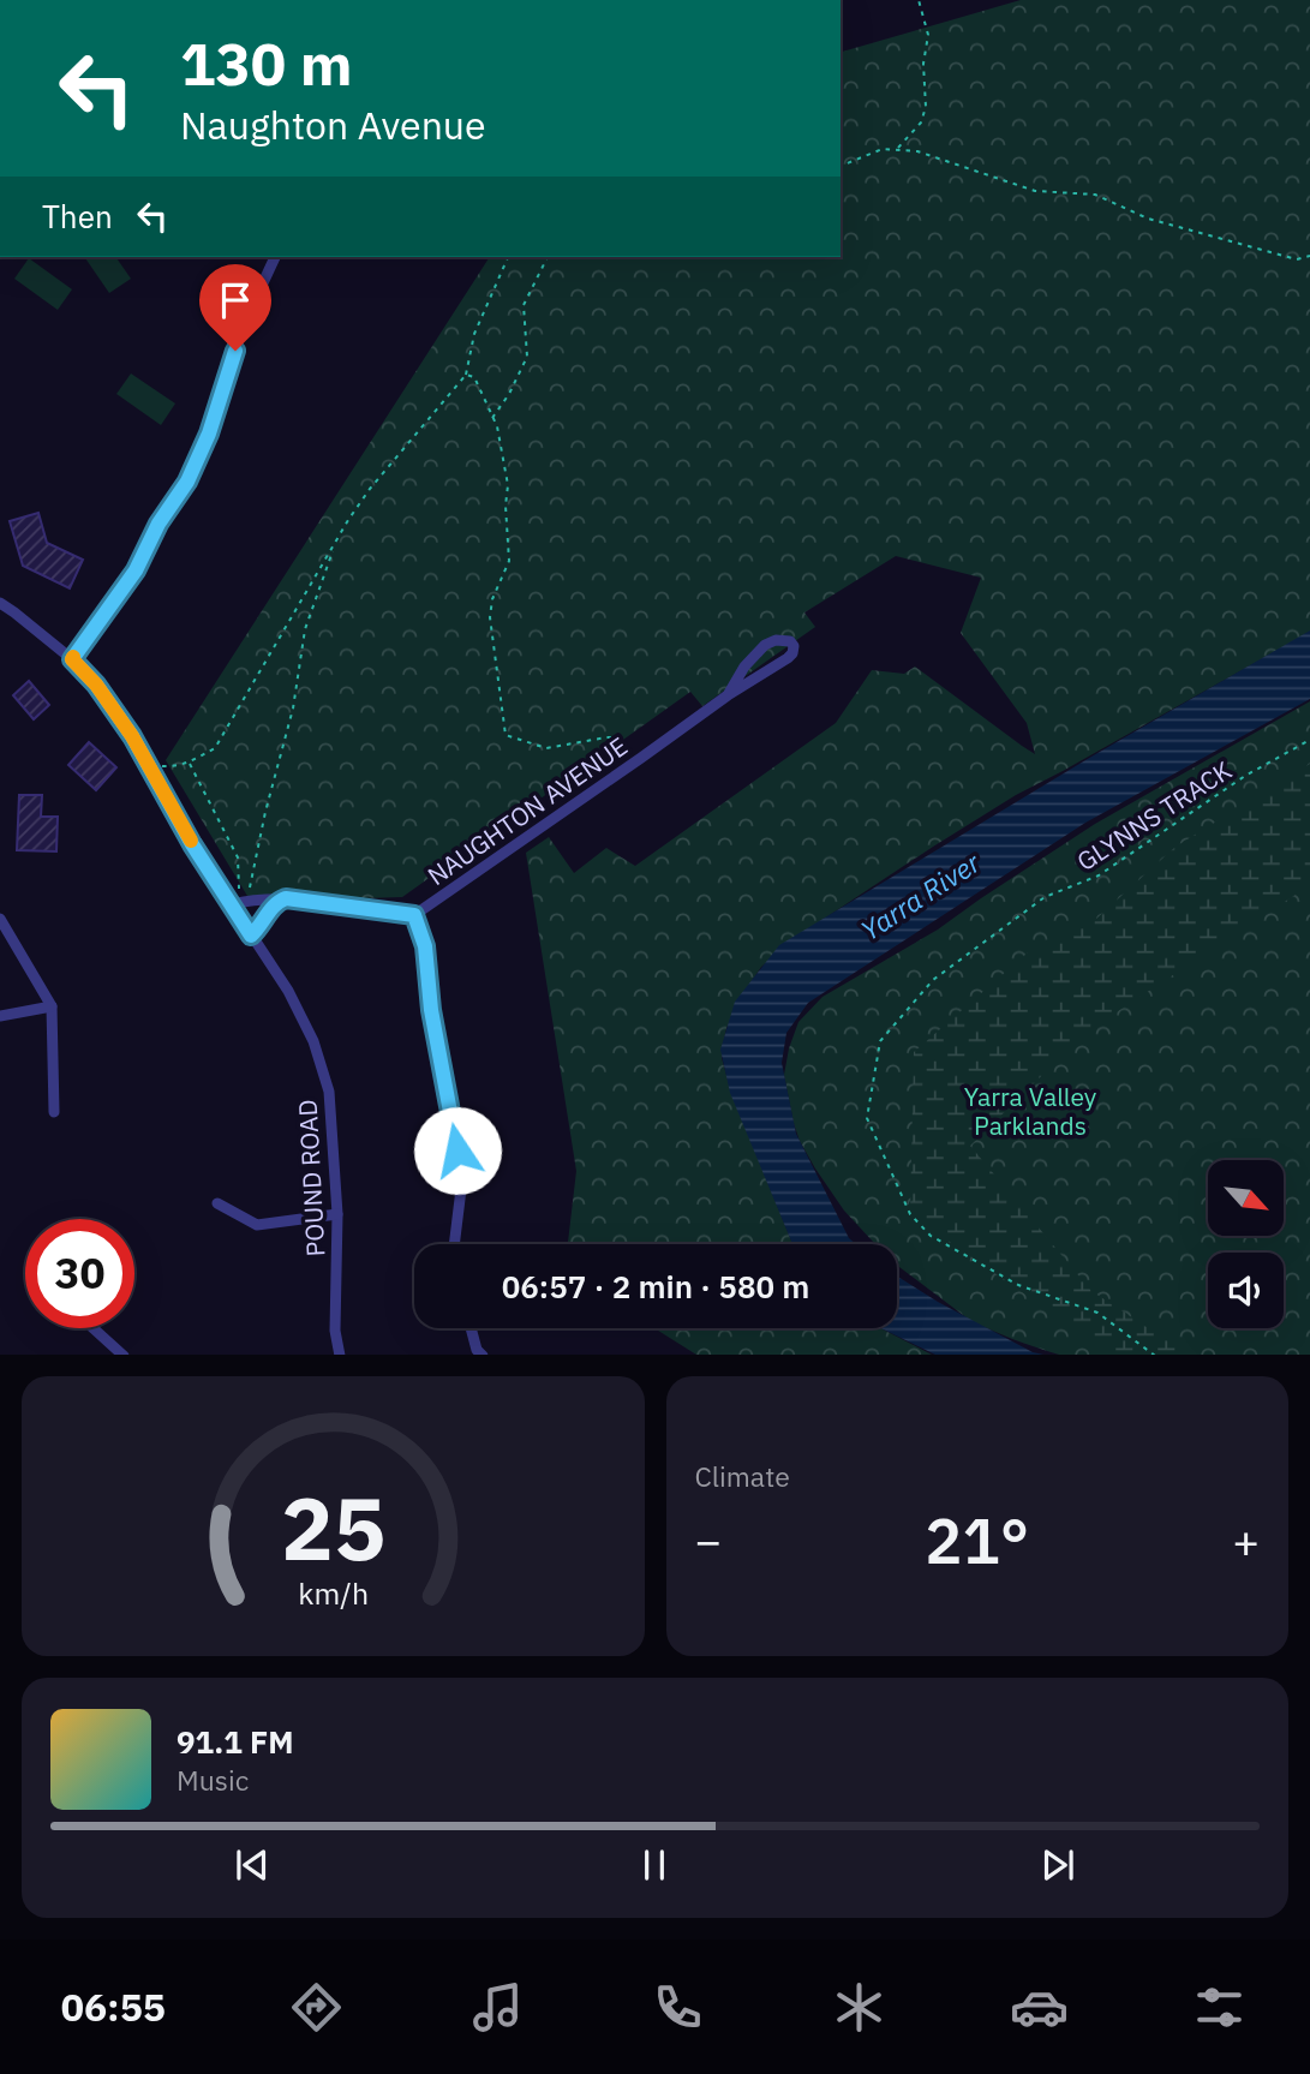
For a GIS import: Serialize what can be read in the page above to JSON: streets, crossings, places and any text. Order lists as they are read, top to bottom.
{
  "streets": {
    "street": ["NAUGHTON AVENUE", "POUND ROAD"],
    "path": ["GLYNNS TRACK"]
  },
  "crossings": [
    ["NAUGHTON AVENUE", "POUND ROAD"]
  ],
  "water": ["Yarra River"],
  "parks": ["Yarra Valley Parklands"],
  "north": "bottom right",
  "page": {
    "turn": ["130 m", "Naughton Avenue"],
    "then": "Then",
    "limit": "30",
    "trip": "06:57 · 2 min · 580 m",
    "tile": "Climate",
    "heat": ["−", "21°", "+"],
    "song": ["91.1 FM", "Music"],
    "tabs": "06:55",
    "gauge": ["25", "km/h"]
  }
}
